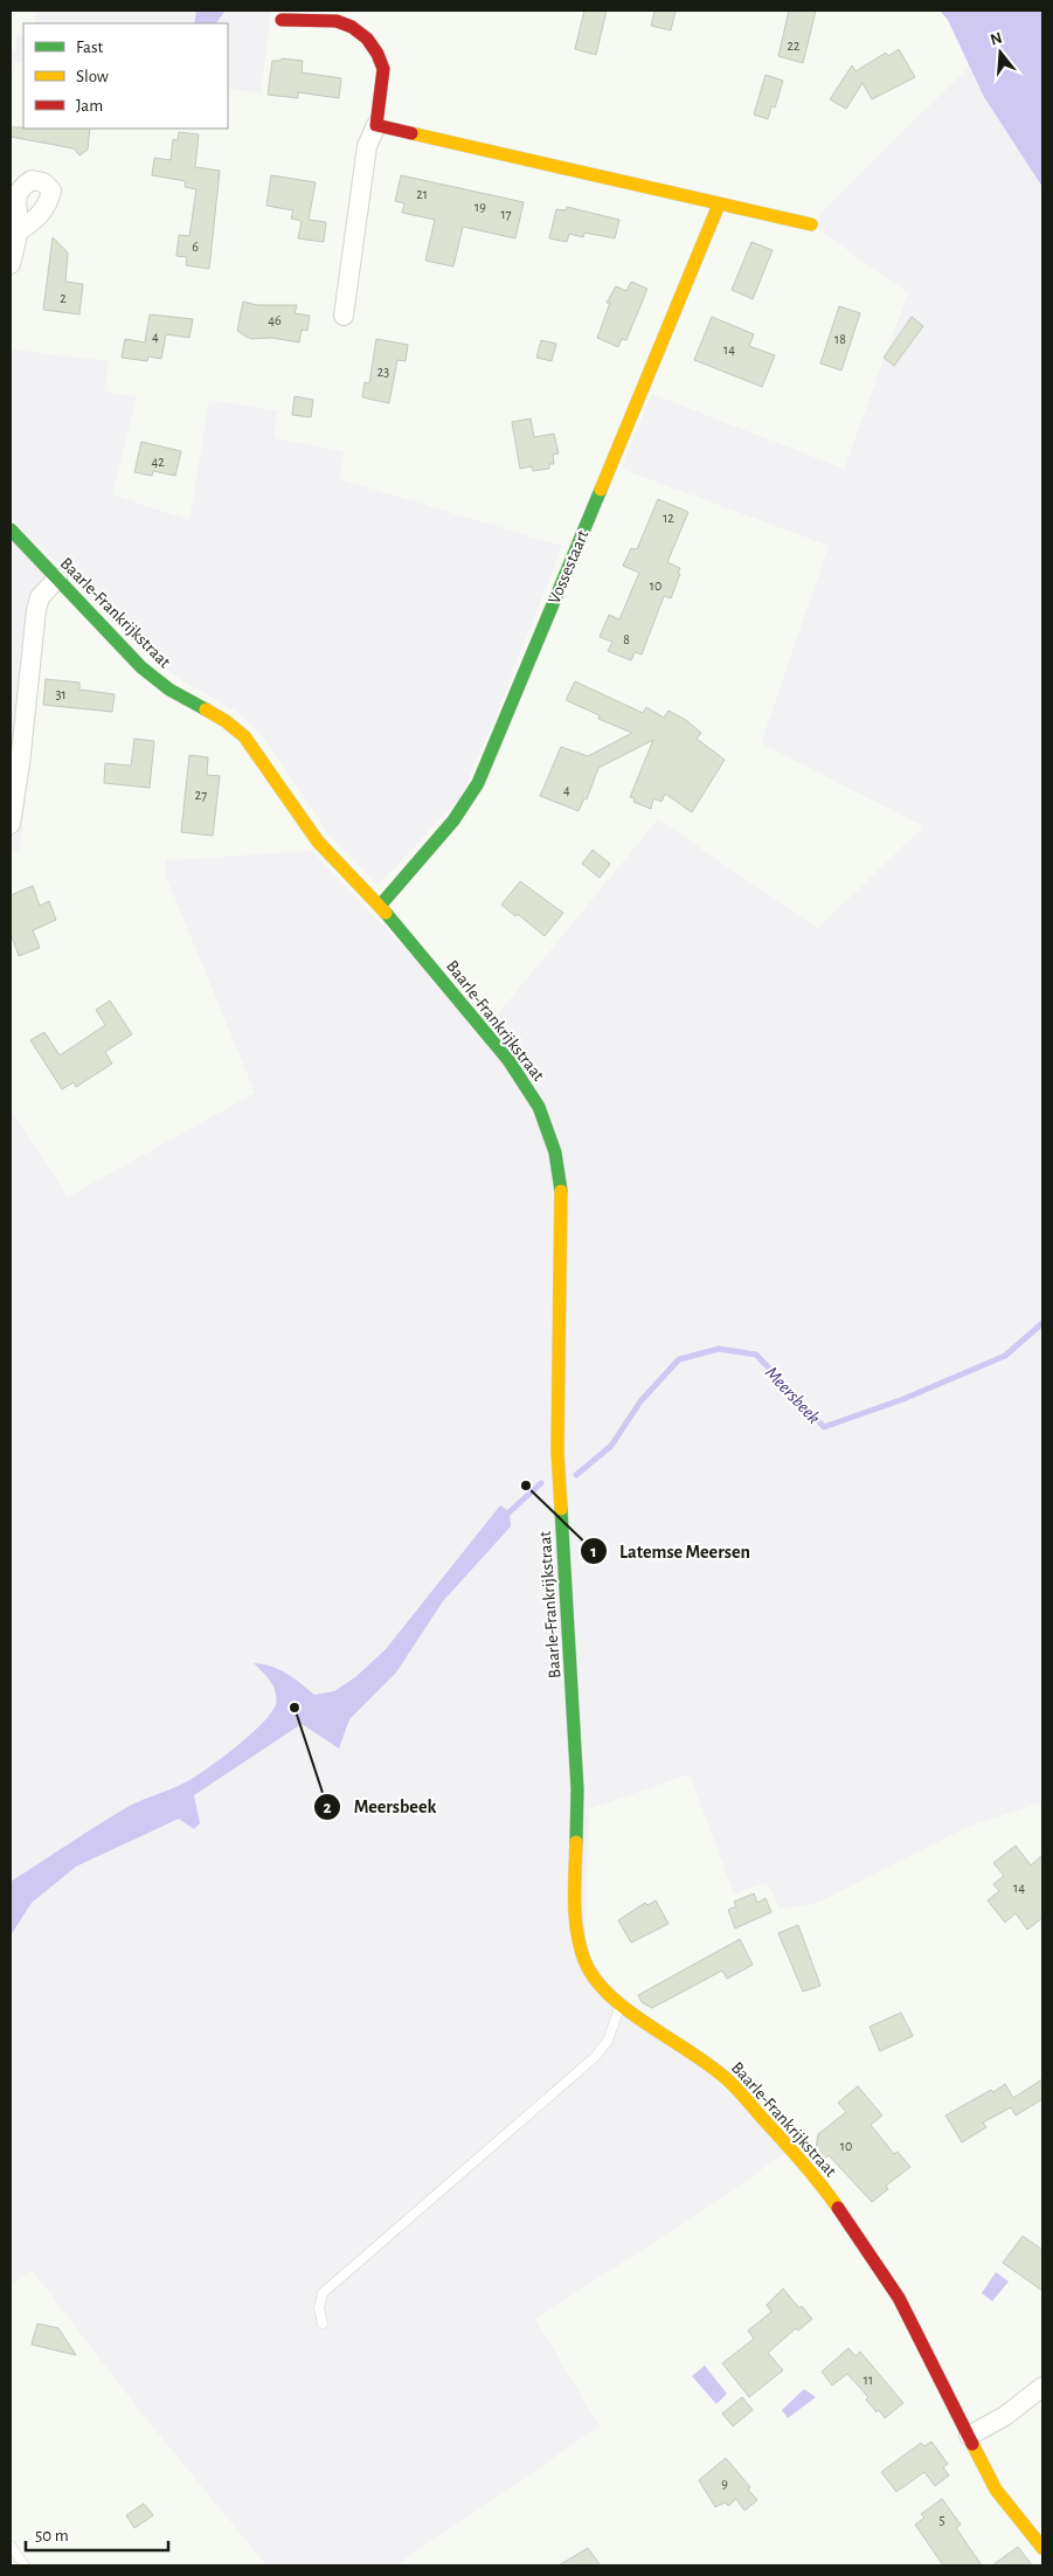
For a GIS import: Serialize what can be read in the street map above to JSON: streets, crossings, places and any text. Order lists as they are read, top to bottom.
{
  "streets": {
    "street": ["Vossestaart", "Baarle-Frankrijkstraat"]
  },
  "crossings": [
    ["Vossestaart", "Baarle-Frankrijkstraat"]
  ],
  "water": ["Meersbeek"],
  "places": ["Latemse Meersen", "Meersbeek"],
  "house_numbers": [
    "22",
    "21",
    "19",
    "17",
    "6",
    "2",
    "46",
    "4",
    "18",
    "14",
    "23",
    "42",
    "12",
    "10",
    "8",
    "31",
    "4",
    "27",
    "14",
    "10",
    "11",
    "9",
    "5"
  ],
  "legend": ["Fast", "Slow", "Jam"],
  "scale_bar": "50 m",
  "north": "top"
}
